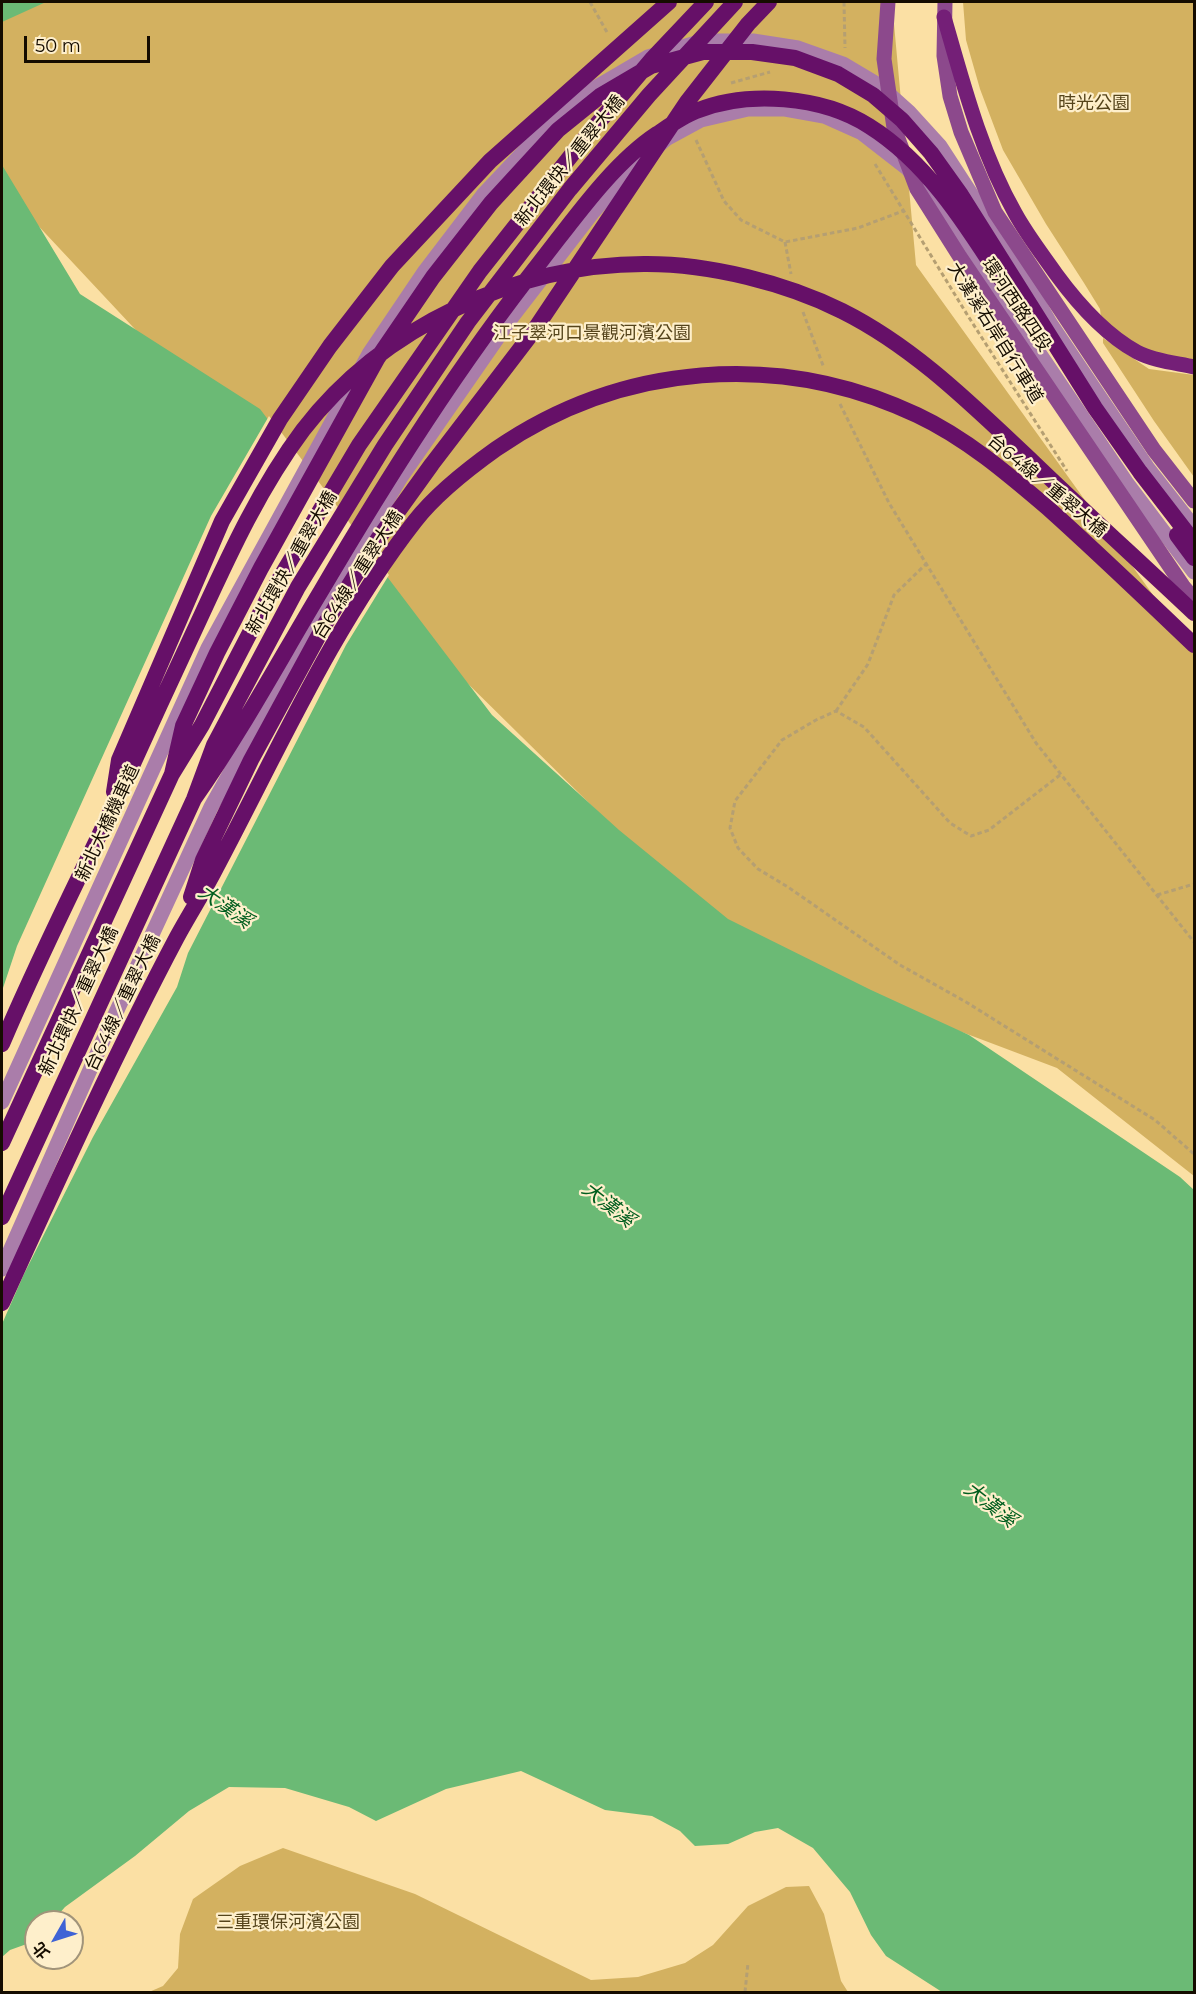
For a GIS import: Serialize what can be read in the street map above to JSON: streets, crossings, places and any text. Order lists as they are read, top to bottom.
{
  "streets": {
    "highway": ["新北環快／重翠大橋", "台64線／重翠大橋"],
    "main road": ["環河西路四段"],
    "street": ["新北大橋機車道"],
    "path": ["大漢溪右岸自行車道"]
  },
  "water": ["大漢溪"],
  "parks": ["時光公園", "江子翠河口景觀河濱公園", "三重環保河濱公園"],
  "scale_bar": "50 m",
  "north": "bottom left"
}
